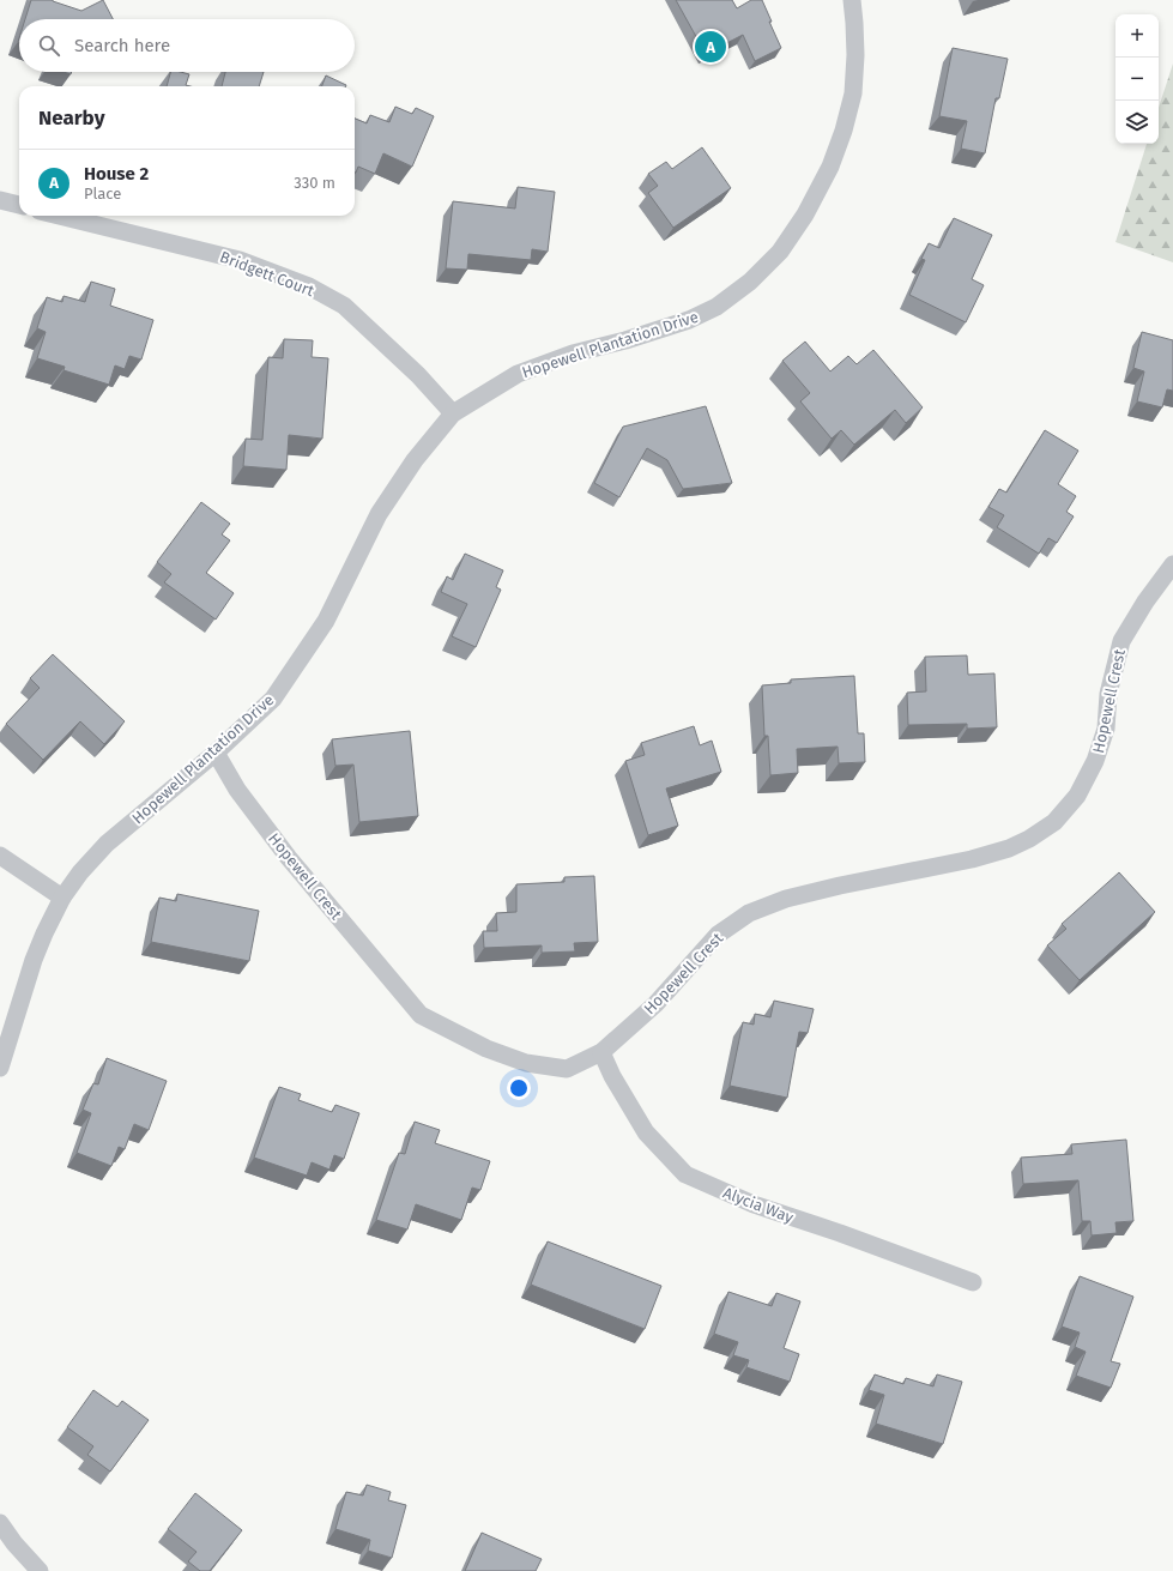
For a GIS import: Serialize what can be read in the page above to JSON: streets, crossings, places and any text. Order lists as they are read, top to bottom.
{
  "streets": {
    "street": [
      "Bridgett Court",
      "Hopewell Plantation Drive",
      "Hopewell Crest",
      "Alycia Way"
    ]
  },
  "crossings": [
    ["Bridgett Court", "Hopewell Plantation Drive"],
    ["Hopewell Plantation Drive", "Hopewell Crest"],
    ["Hopewell Crest", "Alycia Way"]
  ],
  "page": {
    "map_buttons": ["+", "−"],
    "search": "Search here",
    "pins": "A",
    "heading": "Nearby",
    "list": [
      {
        "mark": "A",
        "name": "House 2",
        "note": "Place",
        "value": "330 m"
      }
    ]
  }
}
